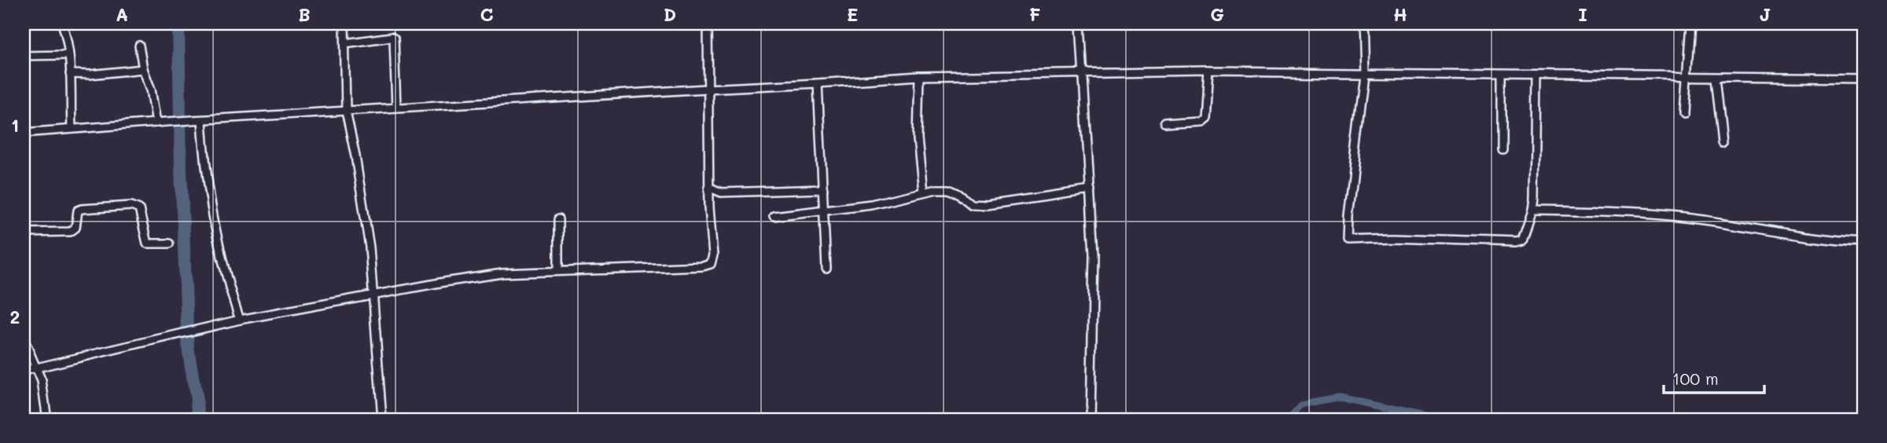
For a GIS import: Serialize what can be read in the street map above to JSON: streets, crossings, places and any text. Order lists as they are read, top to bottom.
{
  "scale_bar": "100 m",
  "grid": {
    "columns": [
      "A",
      "B",
      "C",
      "D",
      "E",
      "F",
      "G",
      "H",
      "I",
      "J"
    ],
    "rows": ["1", "2"]
  }
}
